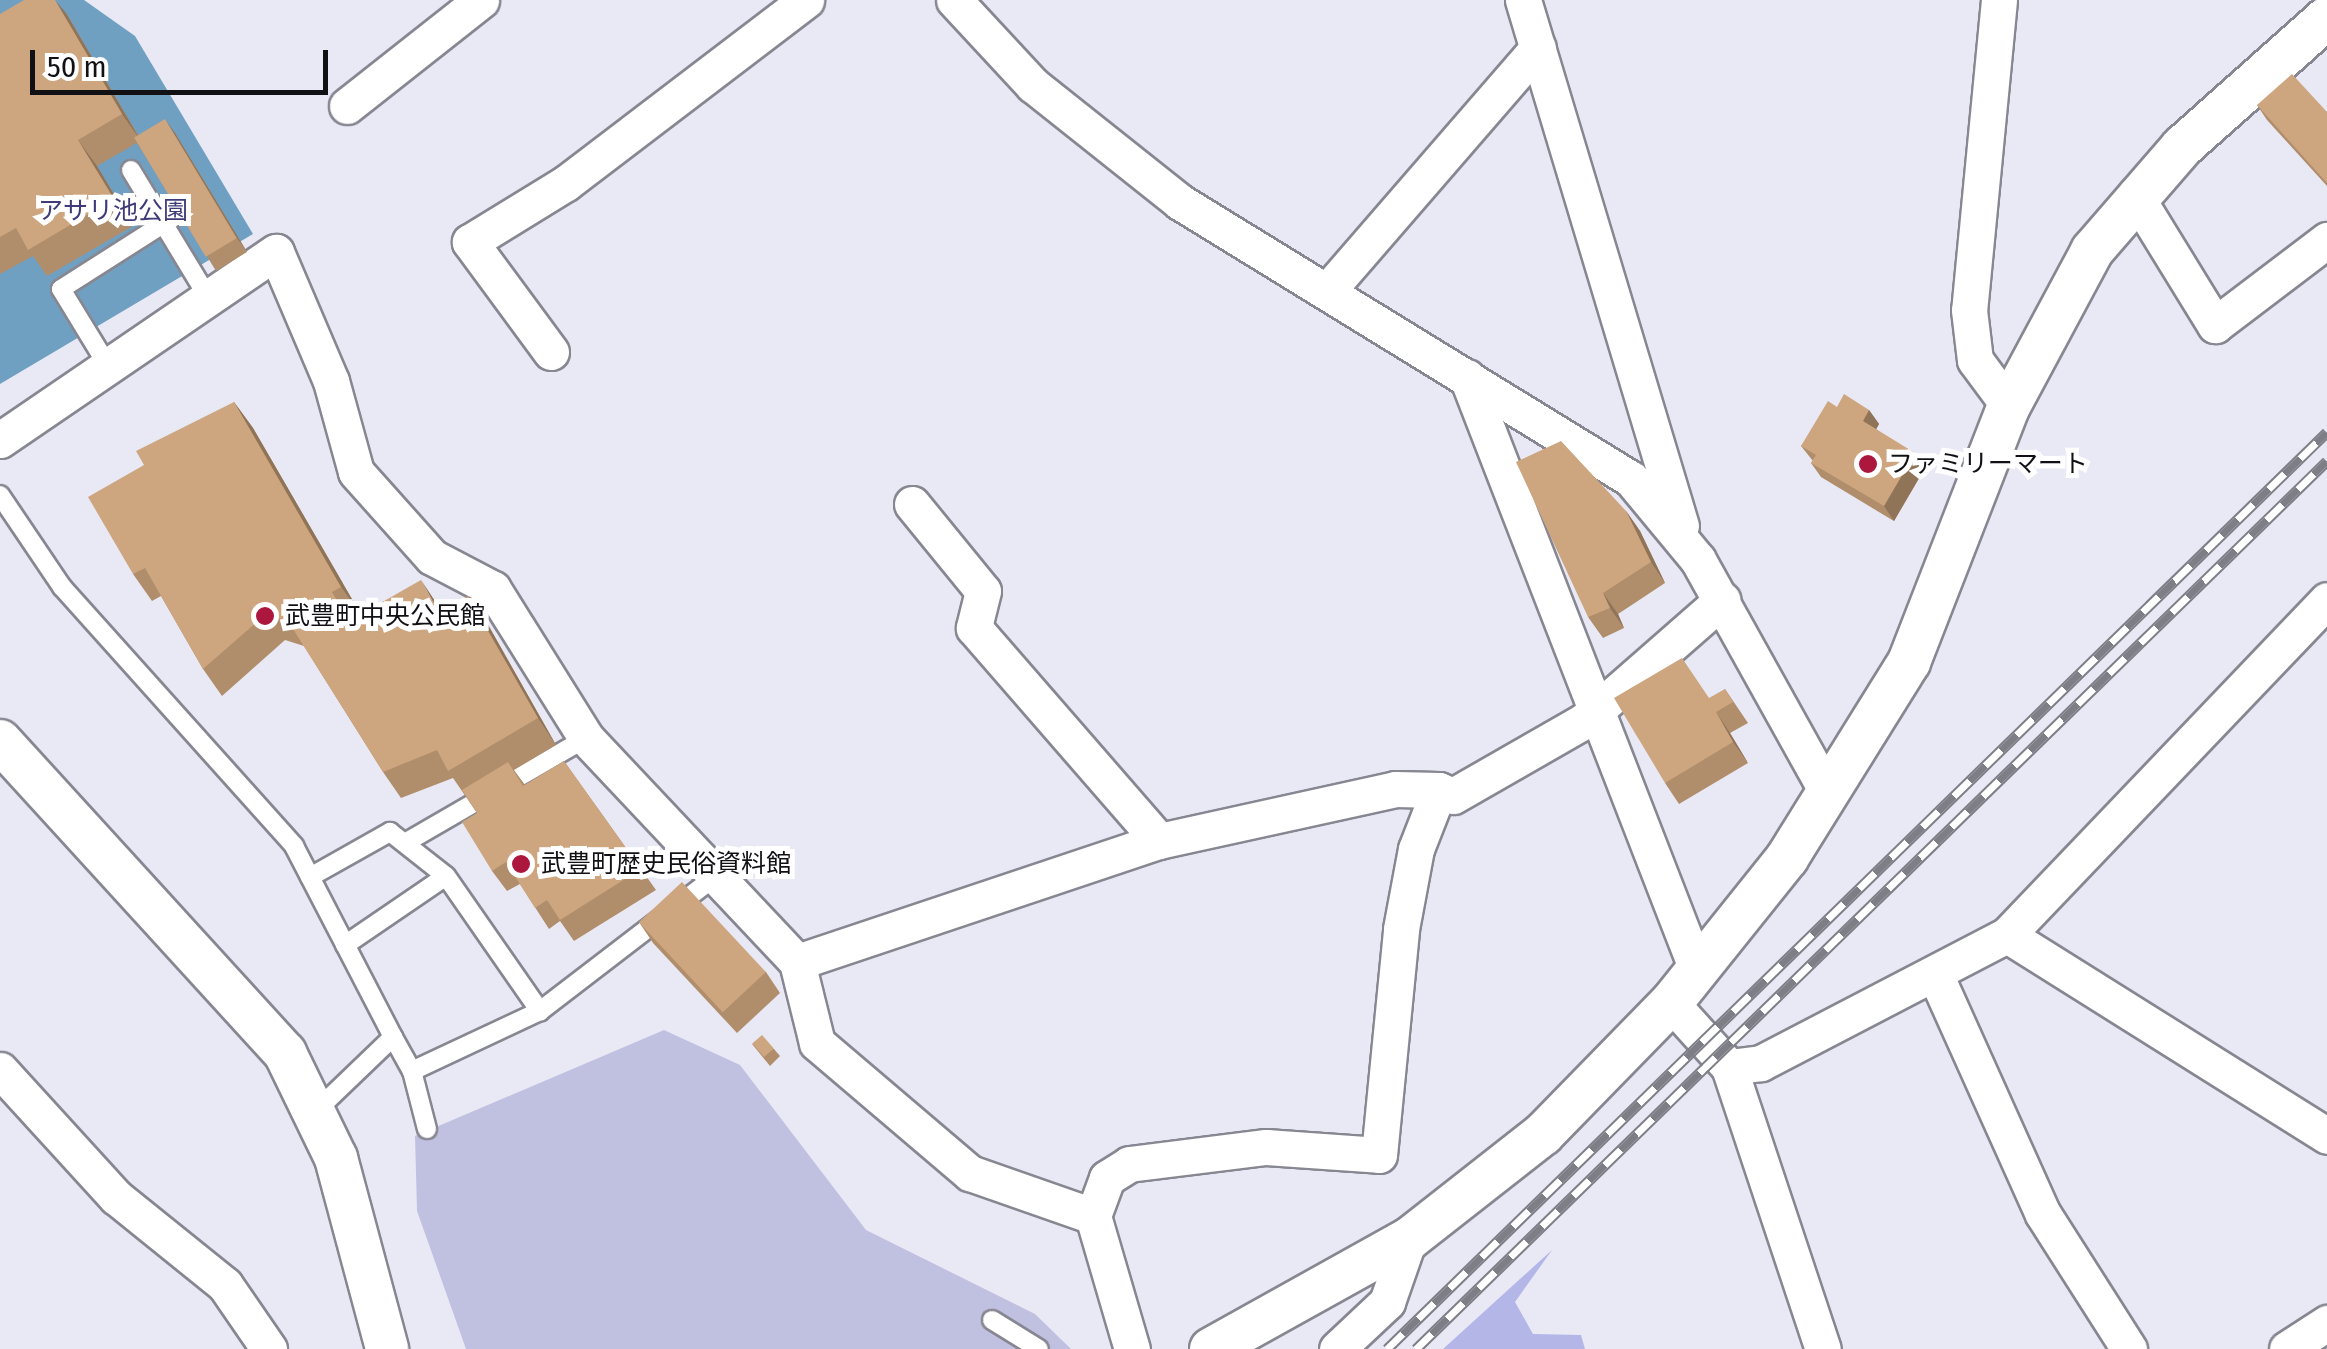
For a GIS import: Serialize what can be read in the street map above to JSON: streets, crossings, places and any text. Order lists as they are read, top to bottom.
{
  "parks": ["アサリ池公園"],
  "places": ["ファミリーマート", "武豊町中央公民館", "武豊町歴史民俗資料館"],
  "scale_bar": "50 m"
}
